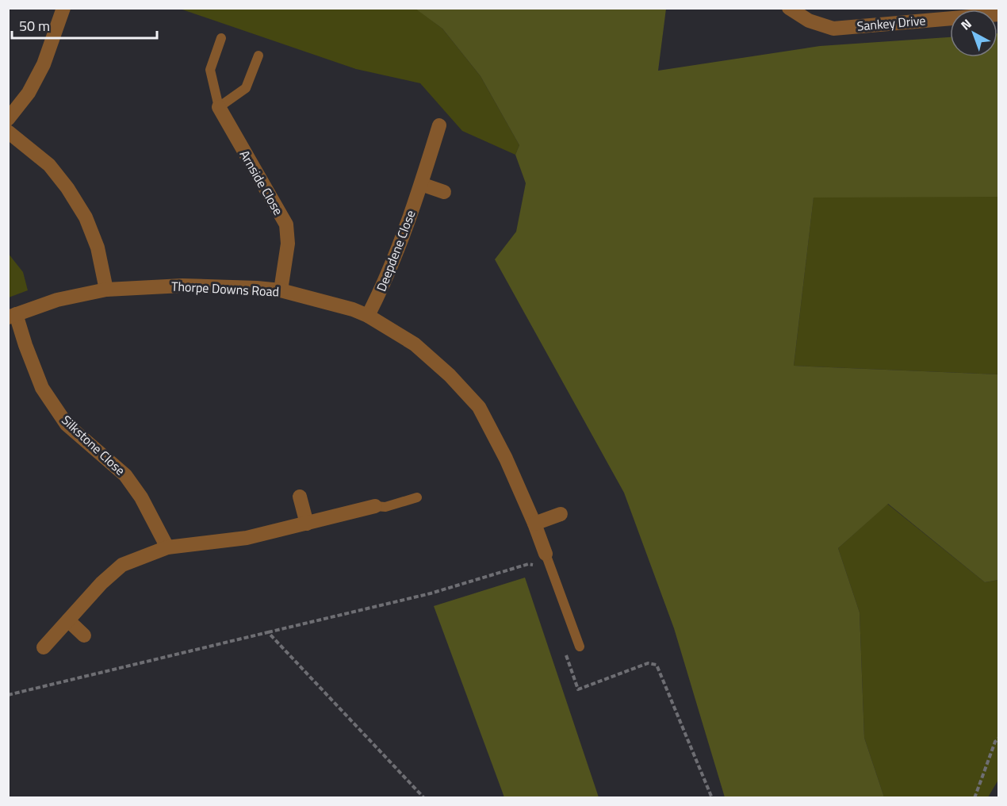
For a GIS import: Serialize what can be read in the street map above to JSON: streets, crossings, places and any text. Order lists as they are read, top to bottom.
{
  "streets": {
    "street": [
      "Sankey Drive",
      "Arnside Close",
      "Deepdene Close",
      "Thorpe Downs Road",
      "Silkstone Close"
    ]
  },
  "crossings": [
    ["Arnside Close", "Thorpe Downs Road"],
    ["Deepdene Close", "Thorpe Downs Road"],
    ["Thorpe Downs Road", "Silkstone Close"]
  ],
  "scale_bar": "50 m",
  "north": "top left"
}
